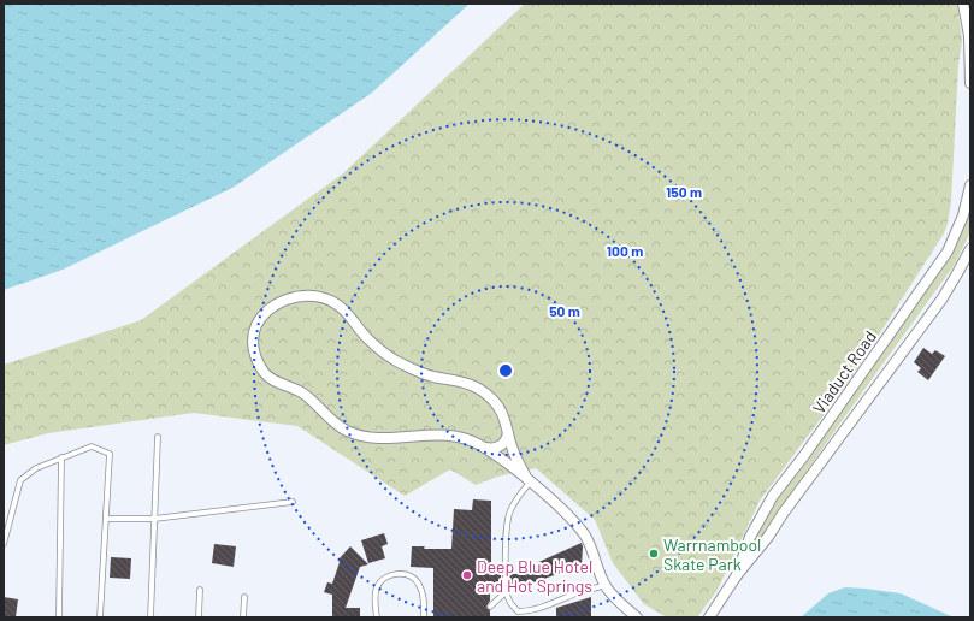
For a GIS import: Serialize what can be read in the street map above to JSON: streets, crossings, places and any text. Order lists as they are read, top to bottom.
{
  "streets": {
    "street": ["Viaduct Road"]
  },
  "places": ["Warrnambool Skate Park", "Deep Blue Hotel and Hot Springs"],
  "rings": ["150 m", "100 m", "50 m"]
}
